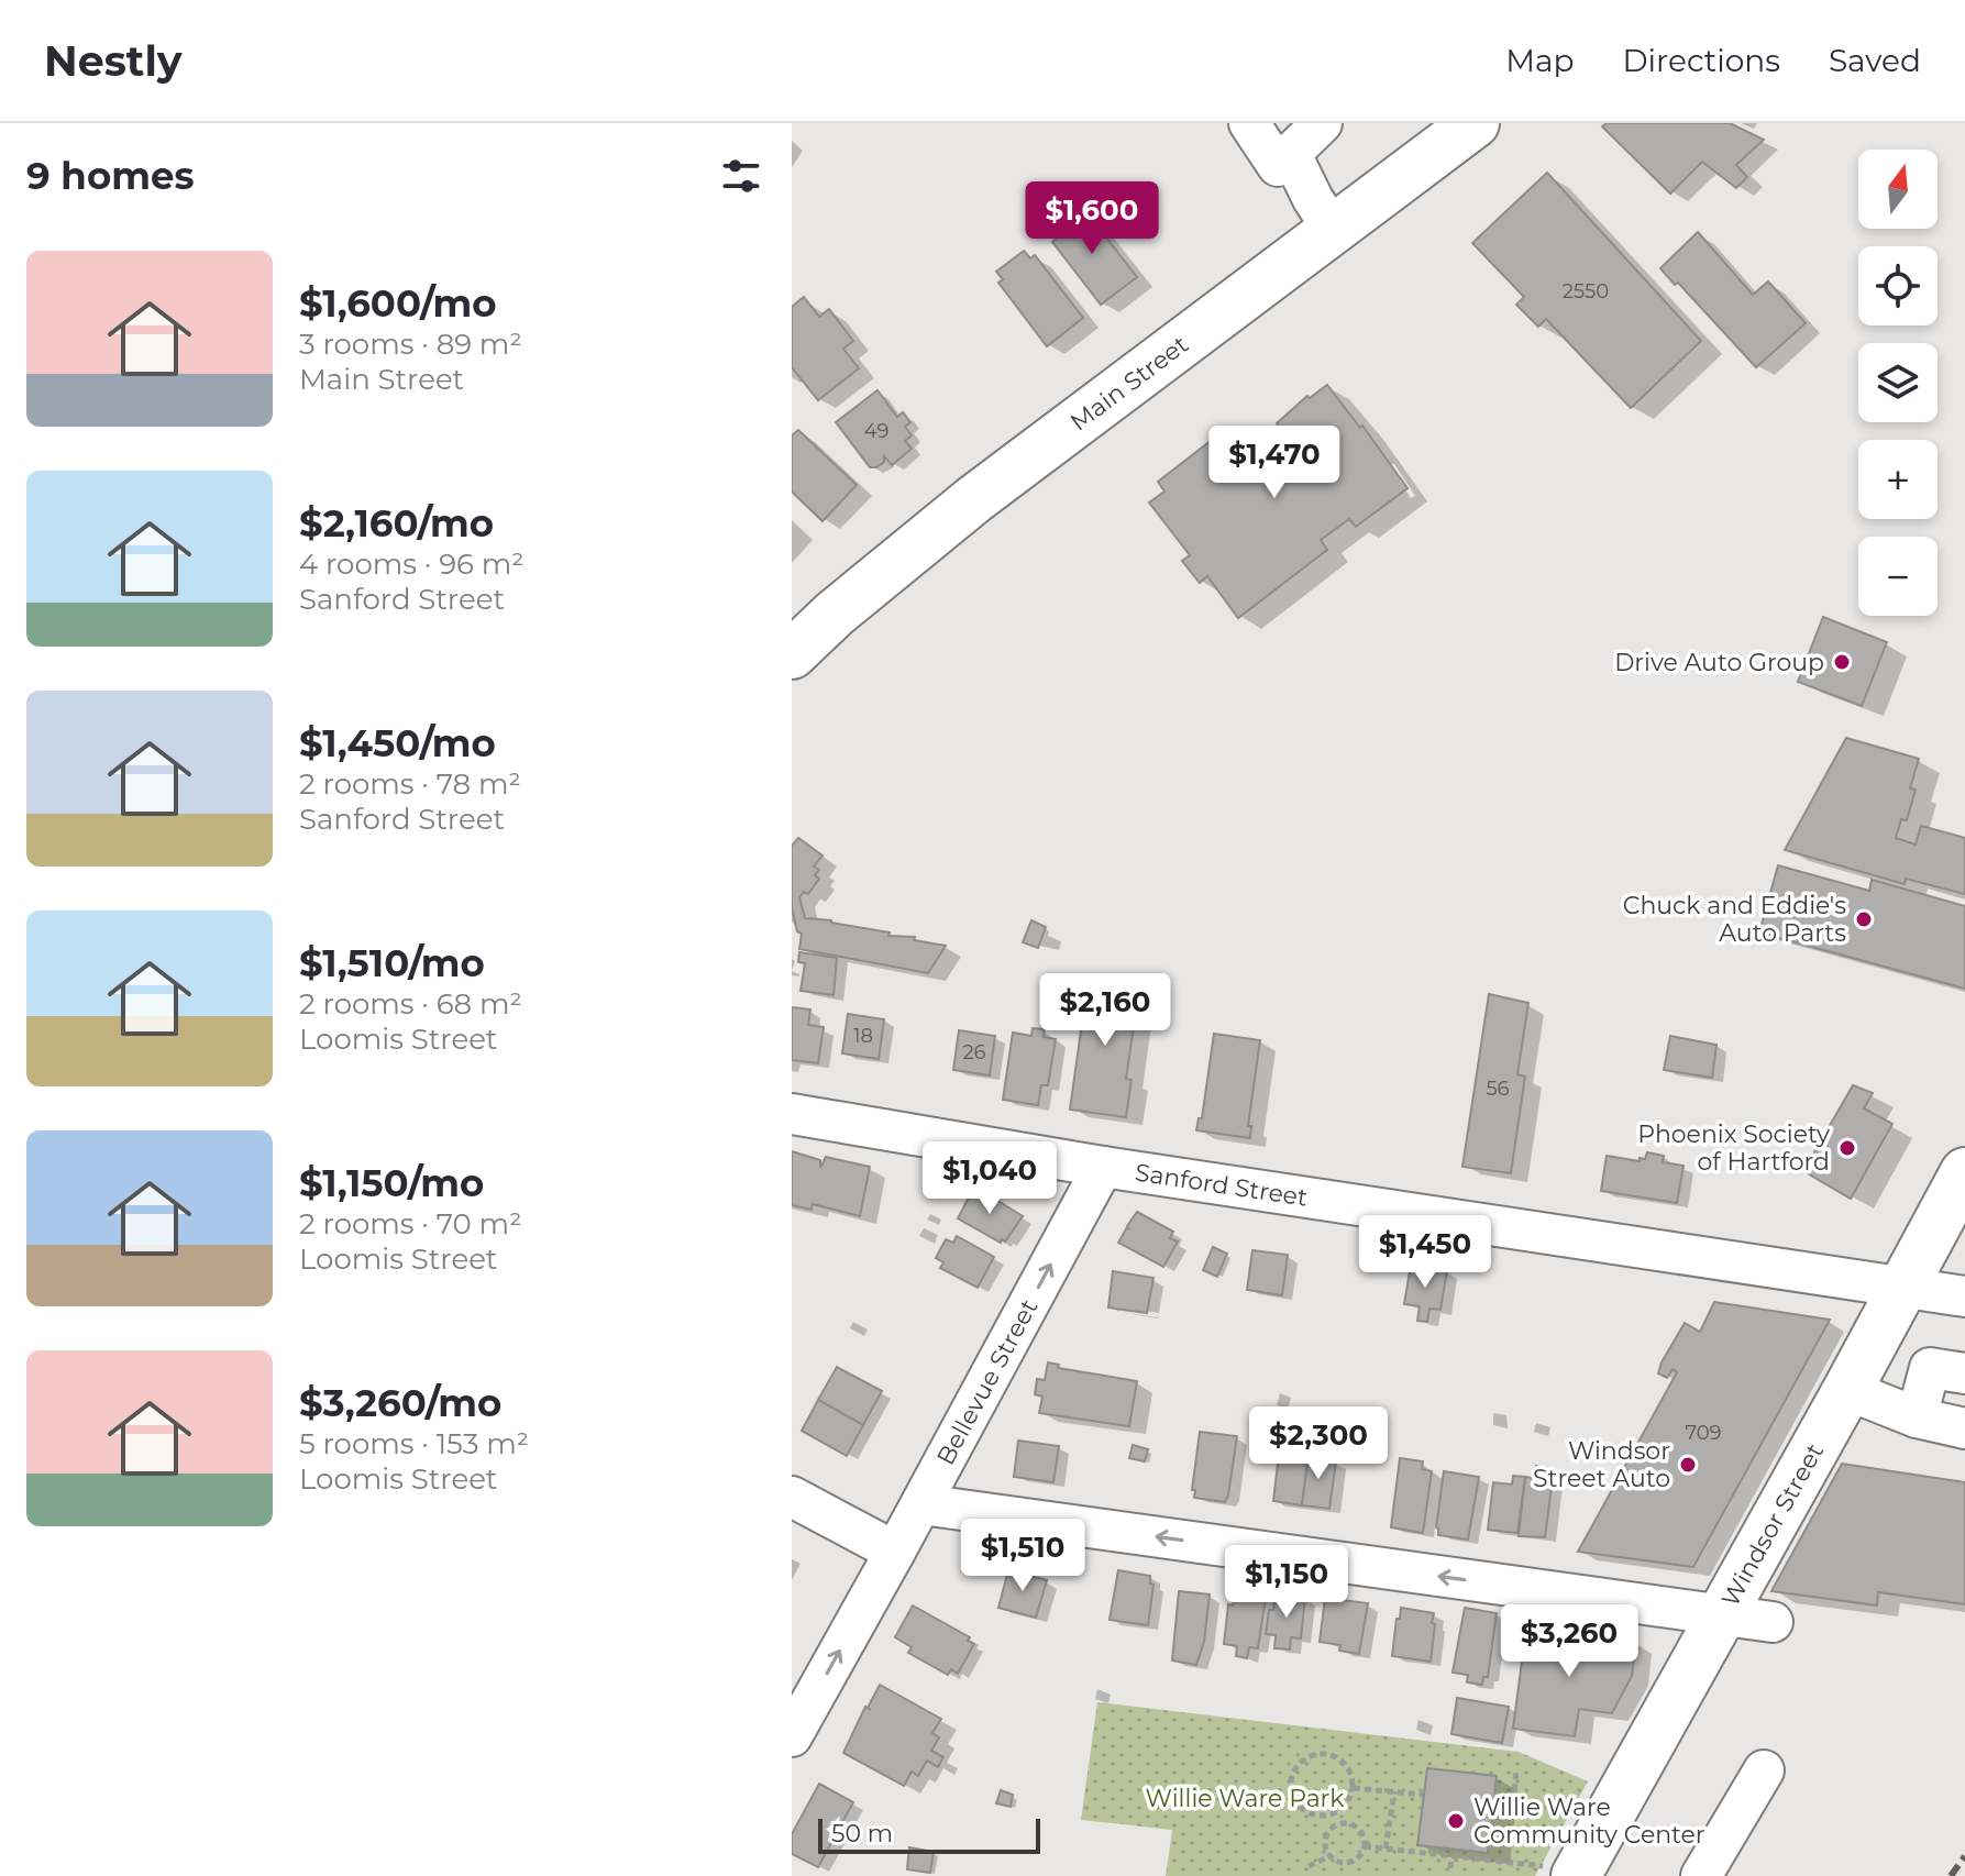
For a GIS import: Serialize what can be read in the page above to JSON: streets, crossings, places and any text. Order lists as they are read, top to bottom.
{
  "streets": {
    "main road": ["Main Street", "Windsor Street"],
    "street": ["Sanford Street", "Bellevue Street"]
  },
  "crossings": [
    ["Sanford Street", "Bellevue Street"],
    ["Sanford Street", "Windsor Street"]
  ],
  "one_way": ["Bellevue Street"],
  "parks": ["Willie Ware Park"],
  "places": [
    "Drive Auto Group",
    "Chuck and Eddie's Auto Parts",
    "Phoenix Society of Hartford",
    "Windsor Street Auto",
    "Willie Ware Community Center"
  ],
  "house_numbers": [
    "2550",
    "49",
    "18",
    "26",
    "56",
    "709"
  ],
  "scale_bar": "50 m",
  "north": "top",
  "page": {
    "header": "Nestly",
    "nav": ["Map", "Directions", "Saved"],
    "heading": "9 homes",
    "map_buttons": ["+", "−"],
    "price": [
      "$1,600",
      "$1,470",
      "$2,160",
      "$1,040",
      "$1,450",
      "$2,300",
      "$1,510",
      "$1,150",
      "$3,260"
    ],
    "list": [
      {
        "name": "$1,600/mo",
        "note": "3 rooms · 89 m² · Main Street"
      },
      {
        "name": "$2,160/mo",
        "note": "4 rooms · 96 m² · Sanford Street"
      },
      {
        "name": "$1,450/mo",
        "note": "2 rooms · 78 m² · Sanford Street"
      },
      {
        "name": "$1,510/mo",
        "note": "2 rooms · 68 m² · Loomis Street"
      },
      {
        "name": "$1,150/mo",
        "note": "2 rooms · 70 m² · Loomis Street"
      },
      {
        "name": "$3,260/mo",
        "note": "5 rooms · 153 m² · Loomis Street"
      }
    ],
    "scale": "50 m"
  }
}
